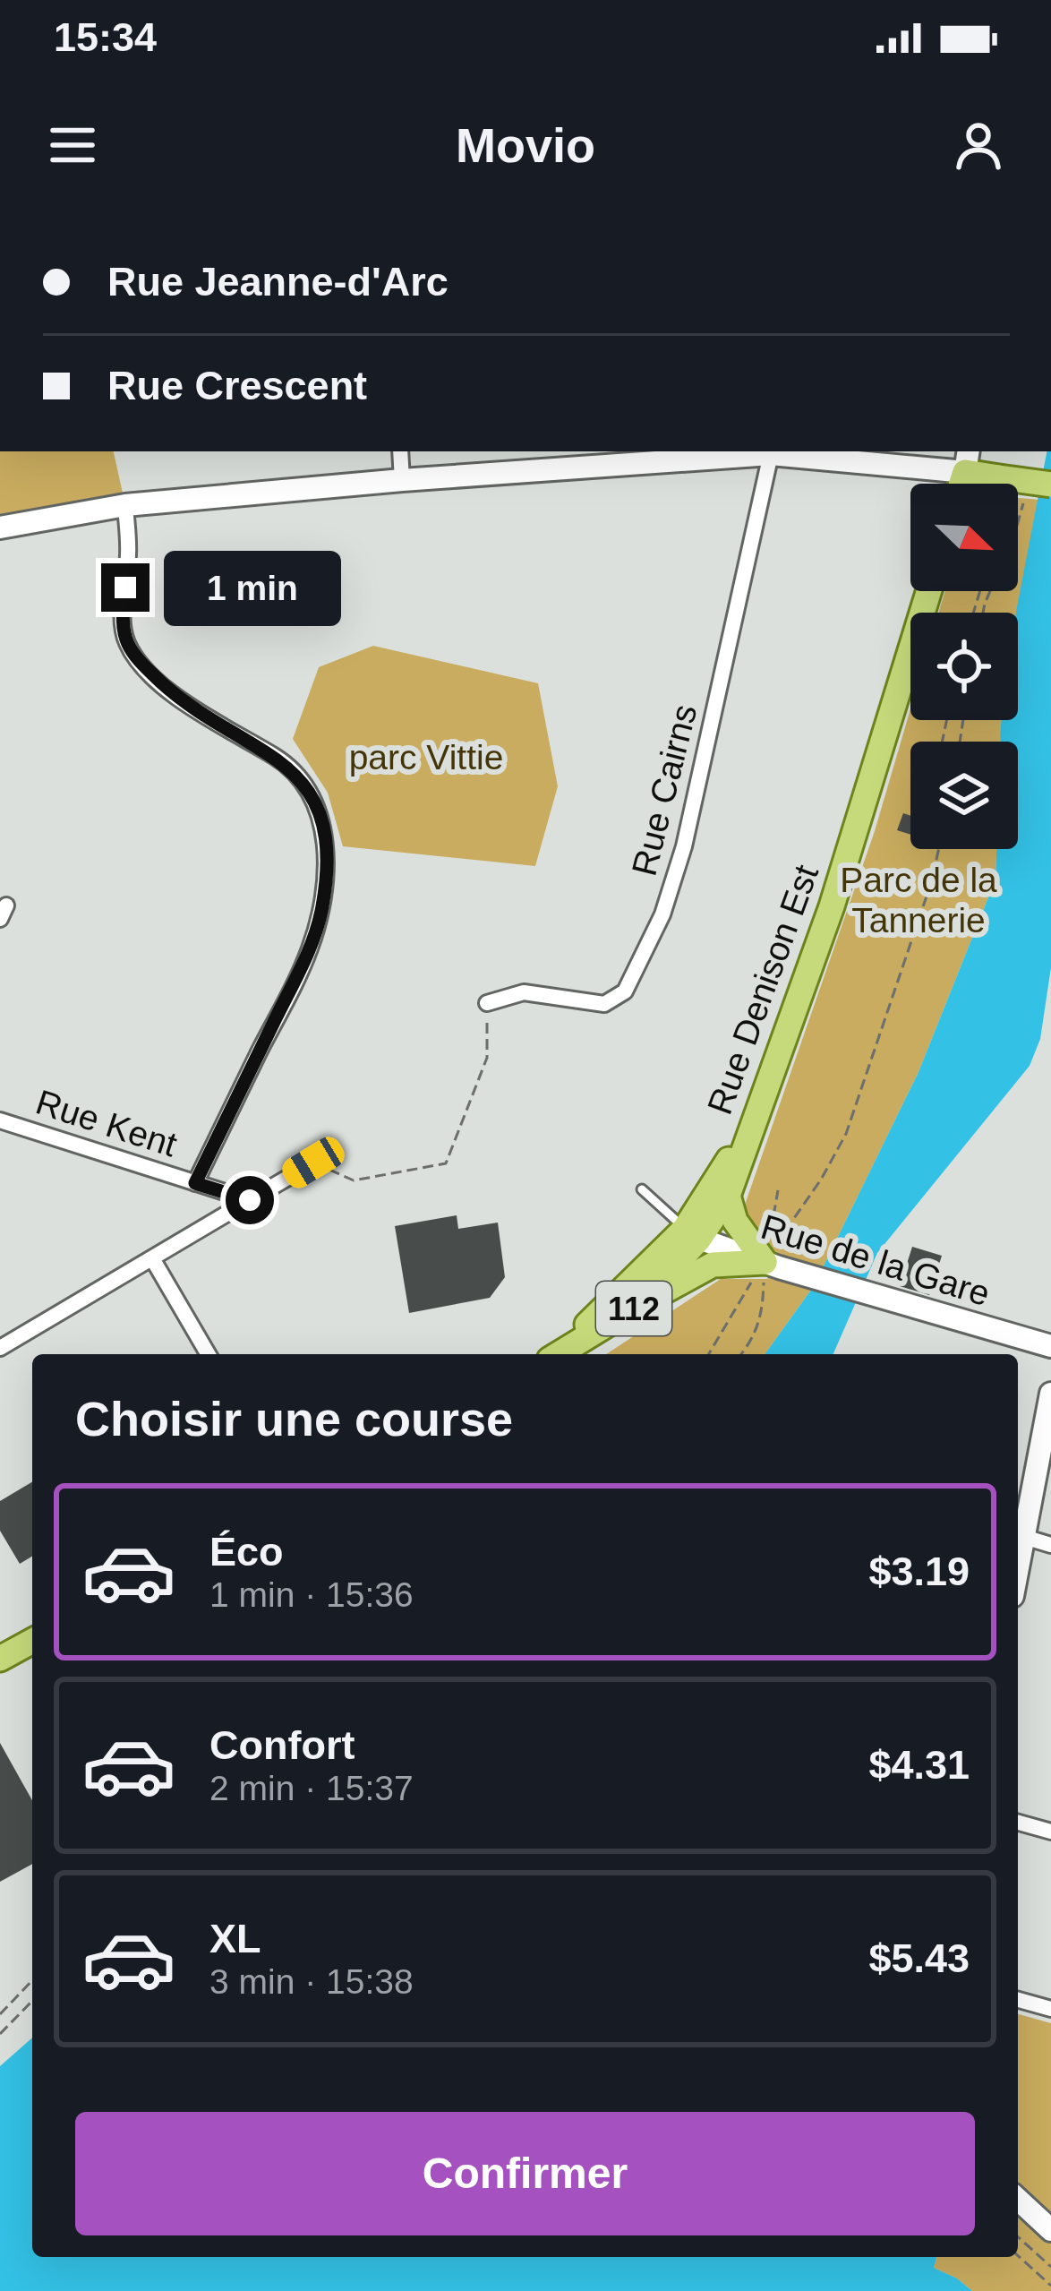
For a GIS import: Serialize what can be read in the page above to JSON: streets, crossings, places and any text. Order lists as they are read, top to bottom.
{
  "streets": {
    "main road": ["Rue Denison Est", "112"],
    "street": ["Rue Cairns", "Rue Kent", "Rue de la Gare"]
  },
  "crossings": [
    ["Rue Denison Est", "Rue de la Gare"]
  ],
  "parks": ["parc Vittie", "Parc de la Tannerie"],
  "north": "bottom right",
  "page": {
    "status": "15:34",
    "header": "Movio",
    "banner": ["Rue Jeanne-d'Arc", "Rue Crescent"],
    "bubble": "1 min",
    "heading": "Choisir une course",
    "list": [
      {
        "name": "Éco",
        "note": "1 min · 15:36",
        "value": "$3.19"
      },
      {
        "name": "Confort",
        "note": "2 min · 15:37",
        "value": "$4.31"
      },
      {
        "name": "XL",
        "note": "3 min · 15:38",
        "value": "$5.43"
      }
    ],
    "buttons": "Confirmer"
  }
}
